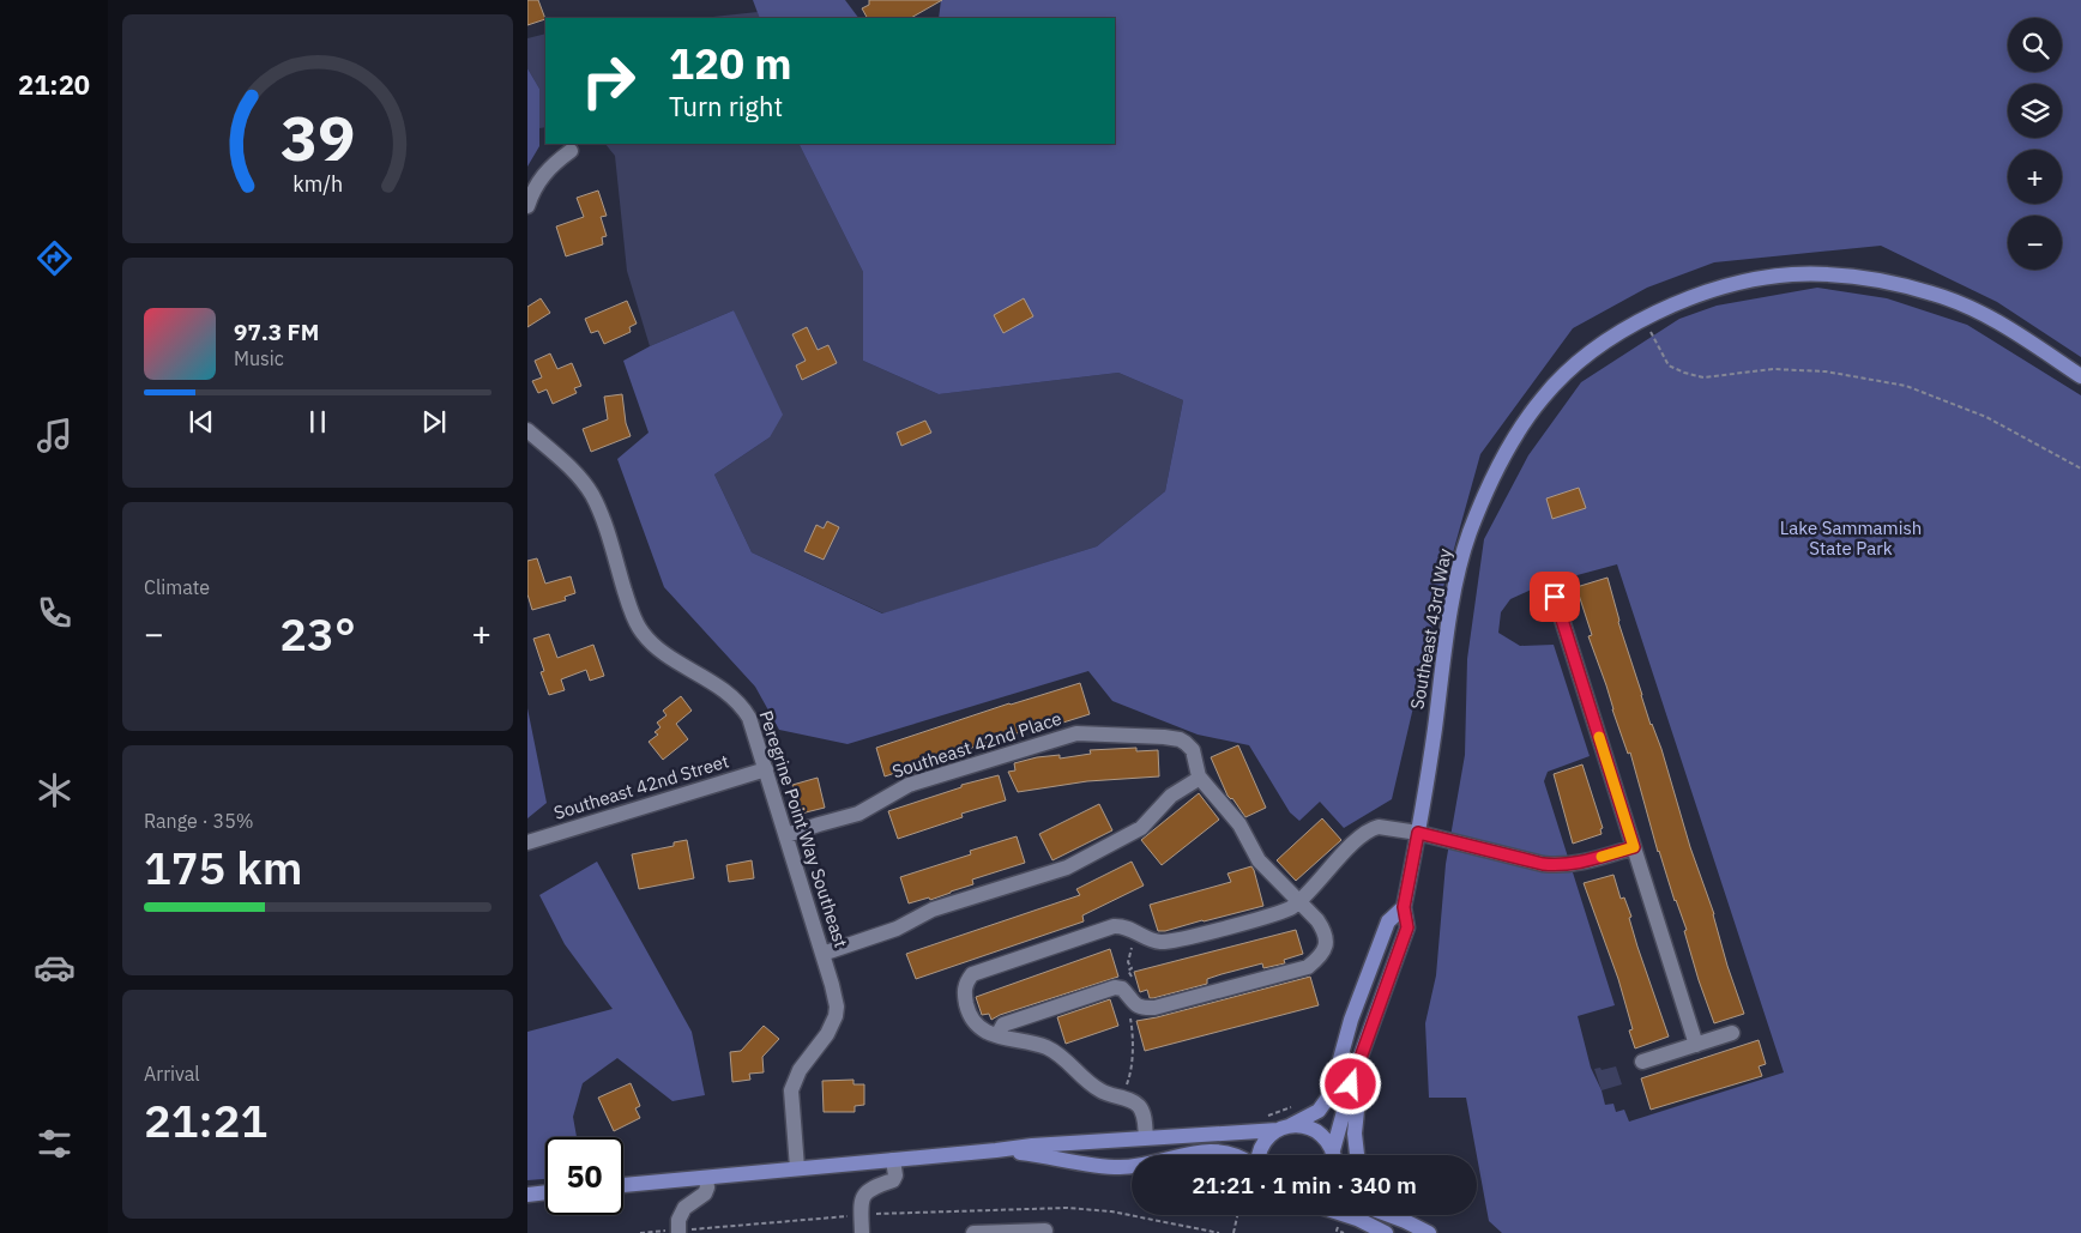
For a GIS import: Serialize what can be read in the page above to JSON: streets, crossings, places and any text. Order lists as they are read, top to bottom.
{
  "streets": {
    "main road": ["Southeast 43rd Way"],
    "street": ["Southeast 42nd Place", "Southeast 42nd Street", "Peregrine Point Way Southeast"]
  },
  "crossings": [
    ["Southeast 42nd Place", "Peregrine Point Way Southeast"],
    ["Southeast 42nd Street", "Peregrine Point Way Southeast"]
  ],
  "parks": ["Lake Sammamish State Park"],
  "page": {
    "tabs": "21:20",
    "map_buttons": ["+", "−"],
    "turn": ["120 m", "Turn right"],
    "song": ["97.3 FM", "Music"],
    "tile": [
      "Climate",
      ["Range · 35%", "175 km"],
      ["Arrival", "21:21"]
    ],
    "heat": ["−", "23°", "+"],
    "limit": "50",
    "trip": "21:21 · 1 min · 340 m",
    "gauge": ["39", "km/h"]
  }
}
